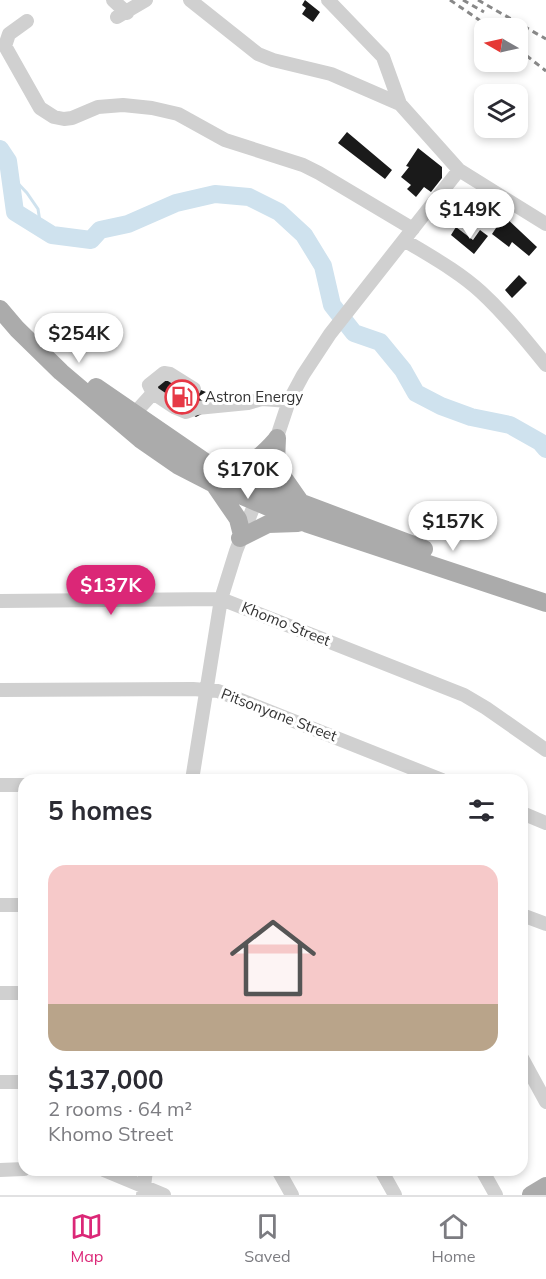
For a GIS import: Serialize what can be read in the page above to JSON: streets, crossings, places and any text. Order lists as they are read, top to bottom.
{
  "streets": {
    "street": ["Khomo Street", "Pitsonyane Street"]
  },
  "places": {
    "fuel station": ["Astron Energy"]
  },
  "north": "left",
  "page": {
    "price": [
      "$149K",
      "$254K",
      "$170K",
      "$157K",
      "$137K"
    ],
    "heading": "5 homes",
    "list": [
      {
        "name": "$137,000",
        "note": "2 rooms · 64 m² · Khomo Street"
      }
    ],
    "tabs": ["Map", "Saved", "Home"]
  }
}
